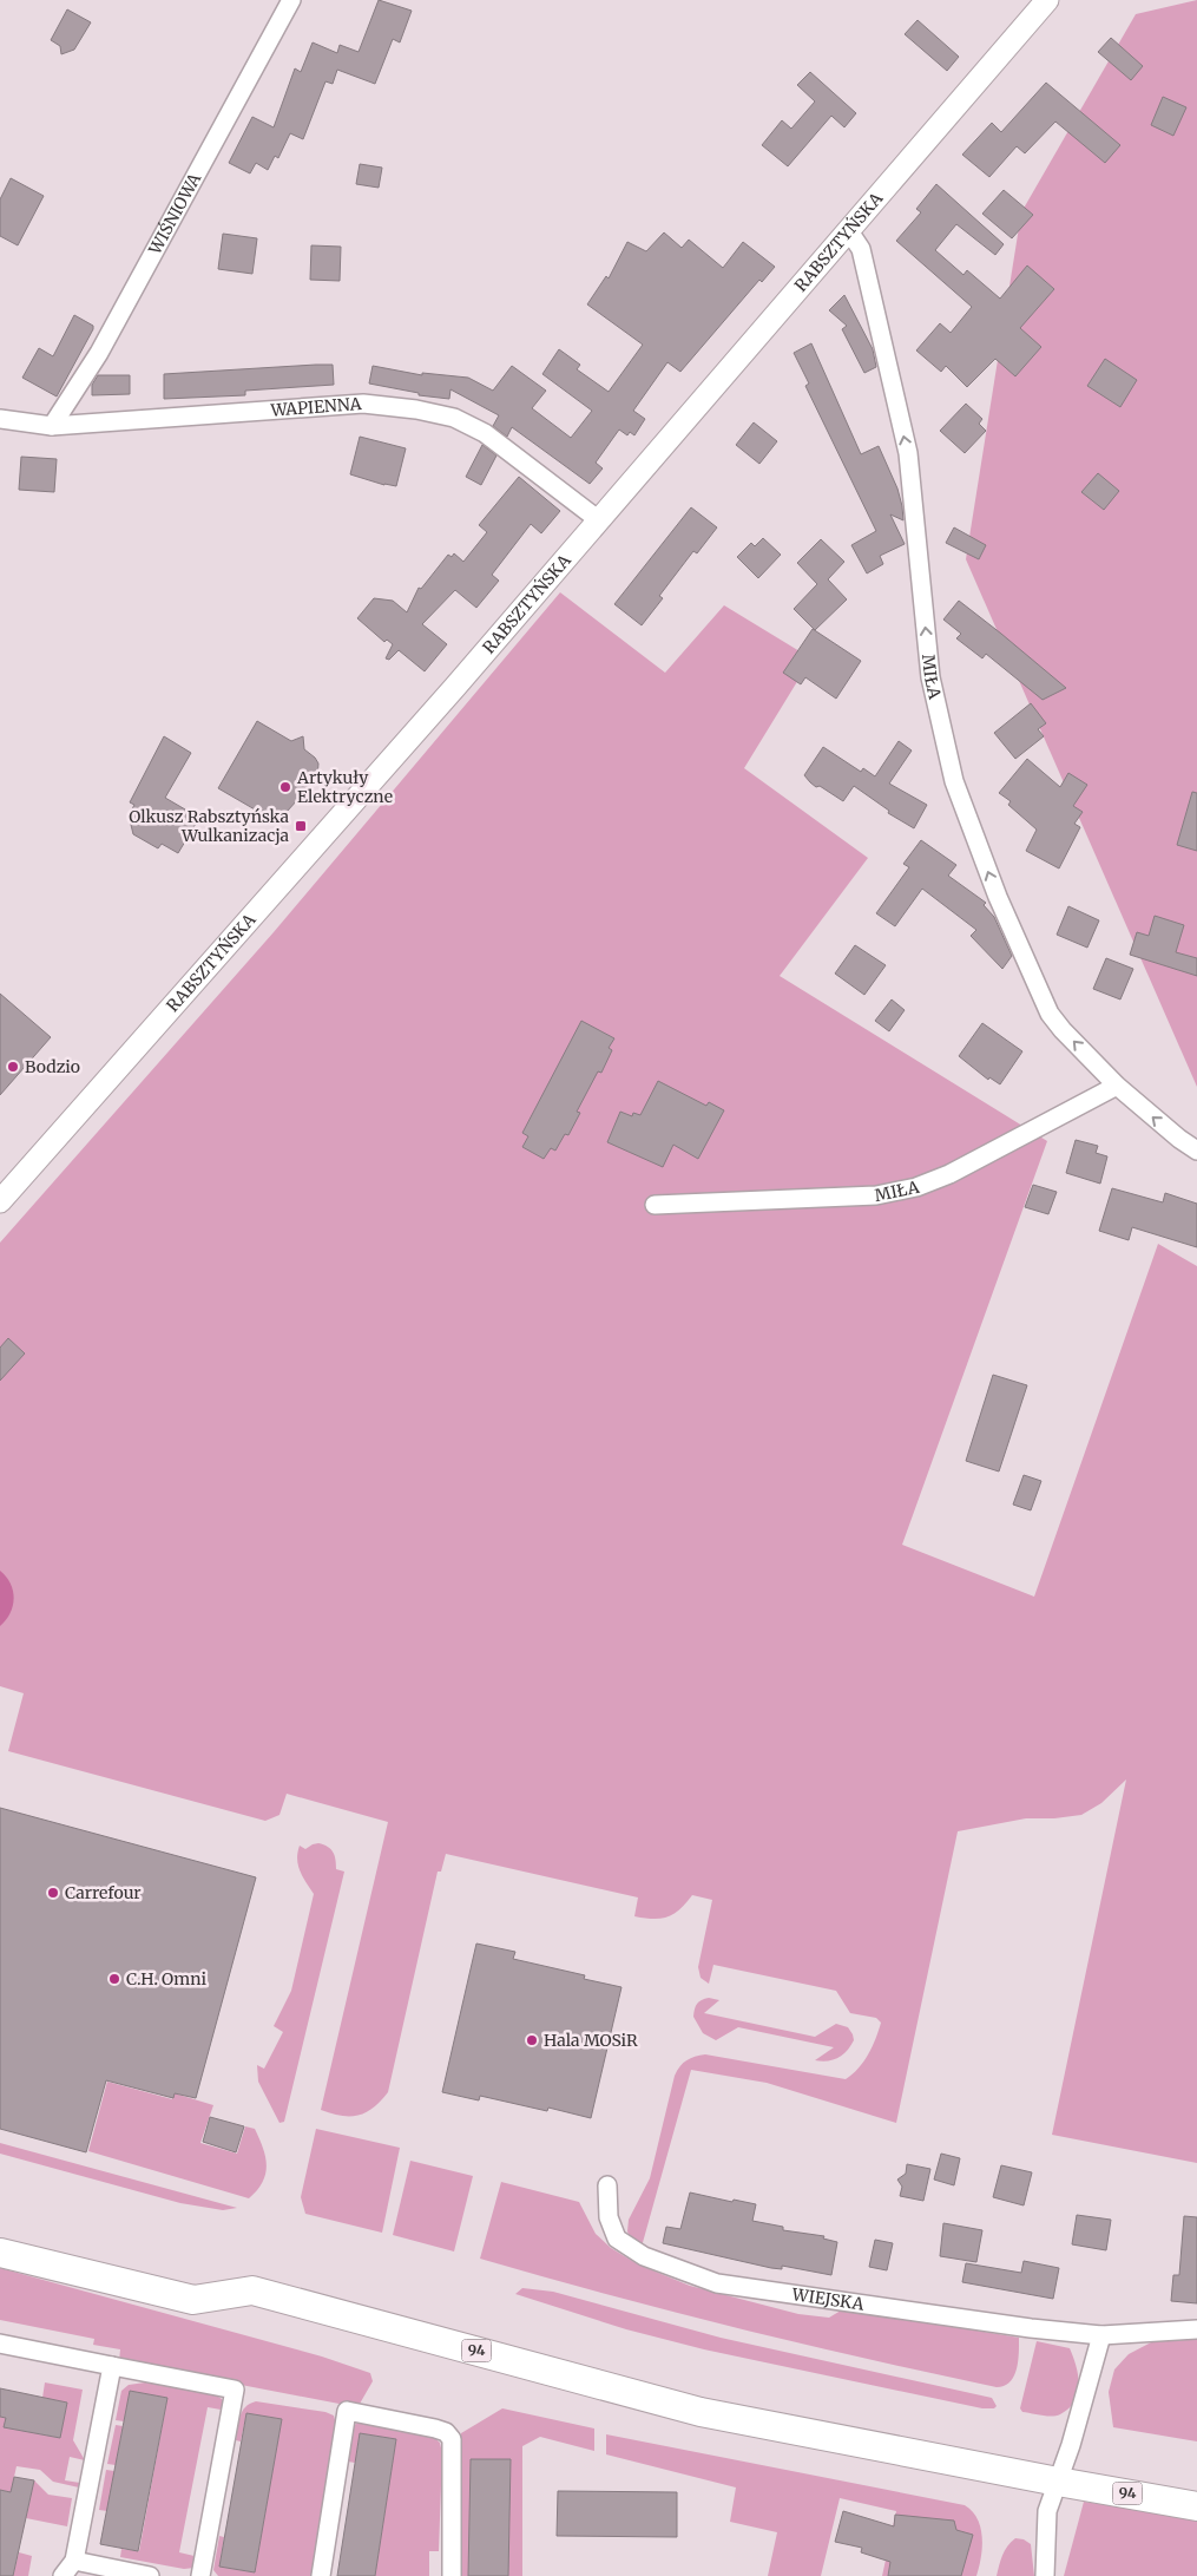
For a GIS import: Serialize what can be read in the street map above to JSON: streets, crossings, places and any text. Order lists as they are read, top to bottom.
{
  "streets": {
    "main road": ["94"],
    "street": [
      "WIŚNIOWA",
      "RABSZTYŃSKA",
      "WAPIENNA",
      "MIŁA",
      "WIEJSKA"
    ]
  },
  "crossings": [
    ["WIŚNIOWA", "WAPIENNA"],
    ["RABSZTYŃSKA", "WAPIENNA"],
    ["RABSZTYŃSKA", "MIŁA"]
  ],
  "one_way": ["MIŁA"],
  "places": {
    "other": [
      "Artykuły Elektryczne",
      "Bodzio",
      "Carrefour",
      "C.H. Omni",
      "Hala MOSiR"
    ],
    "transit": ["Olkusz Rabsztyńska Wulkanizacja"]
  }
}
